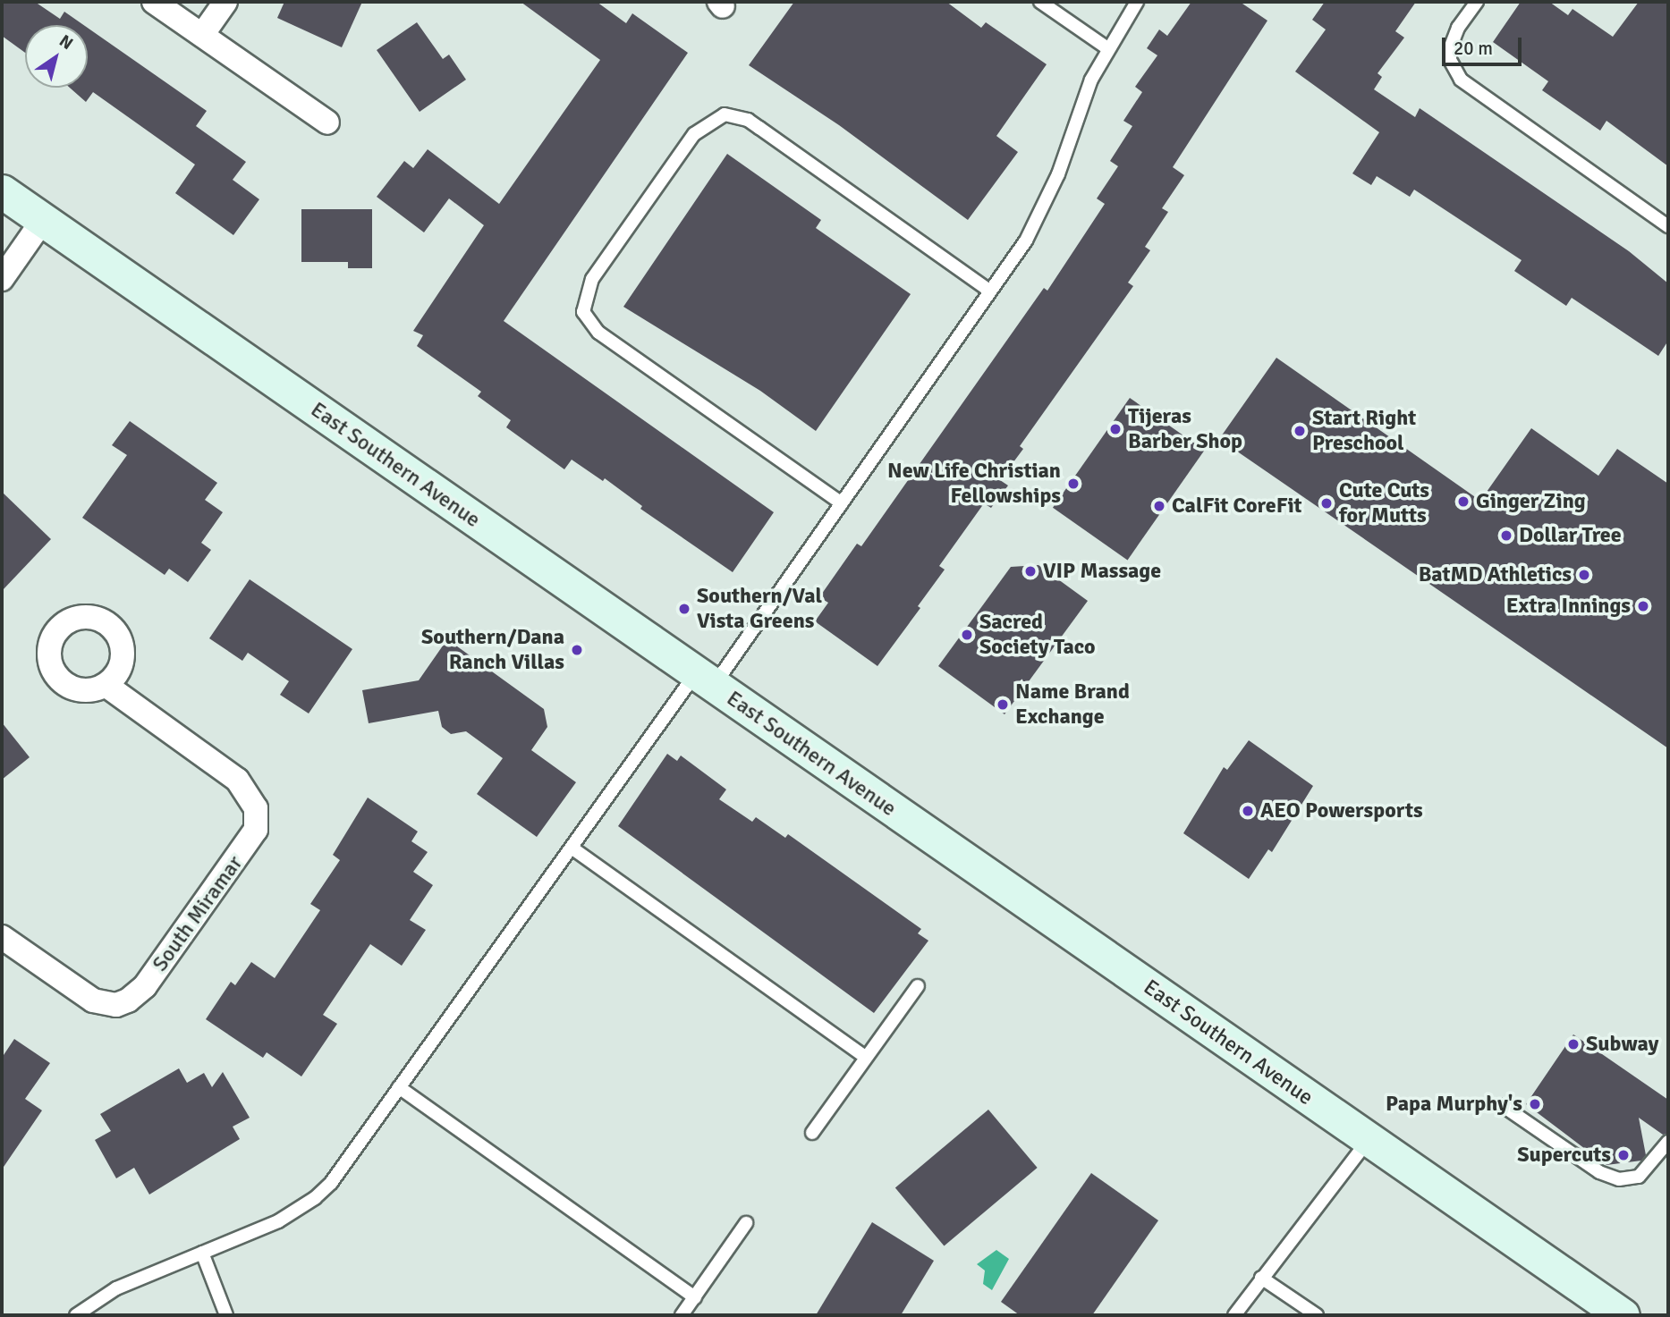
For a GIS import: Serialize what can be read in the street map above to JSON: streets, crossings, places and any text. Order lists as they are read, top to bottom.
{
  "streets": {
    "main road": ["East Southern Avenue"],
    "street": ["South Miramar"]
  },
  "places": [
    "Tijeras Barber Shop",
    "Start Right Preschool",
    "New Life Christian Fellowships",
    "Ginger Zing",
    "Cute Cuts for Mutts",
    "CalFit CoreFit",
    "Dollar Tree",
    "VIP Massage",
    "BatMD Athletics",
    "Extra Innings",
    "Southern/Val Vista Greens",
    "Sacred Society Taco",
    "Southern/Dana Ranch Villas",
    "Name Brand Exchange",
    "AEO Powersports",
    "Subway",
    "Papa Murphy's",
    "Supercuts"
  ],
  "scale_bar": "20 m",
  "north": "top right"
}
